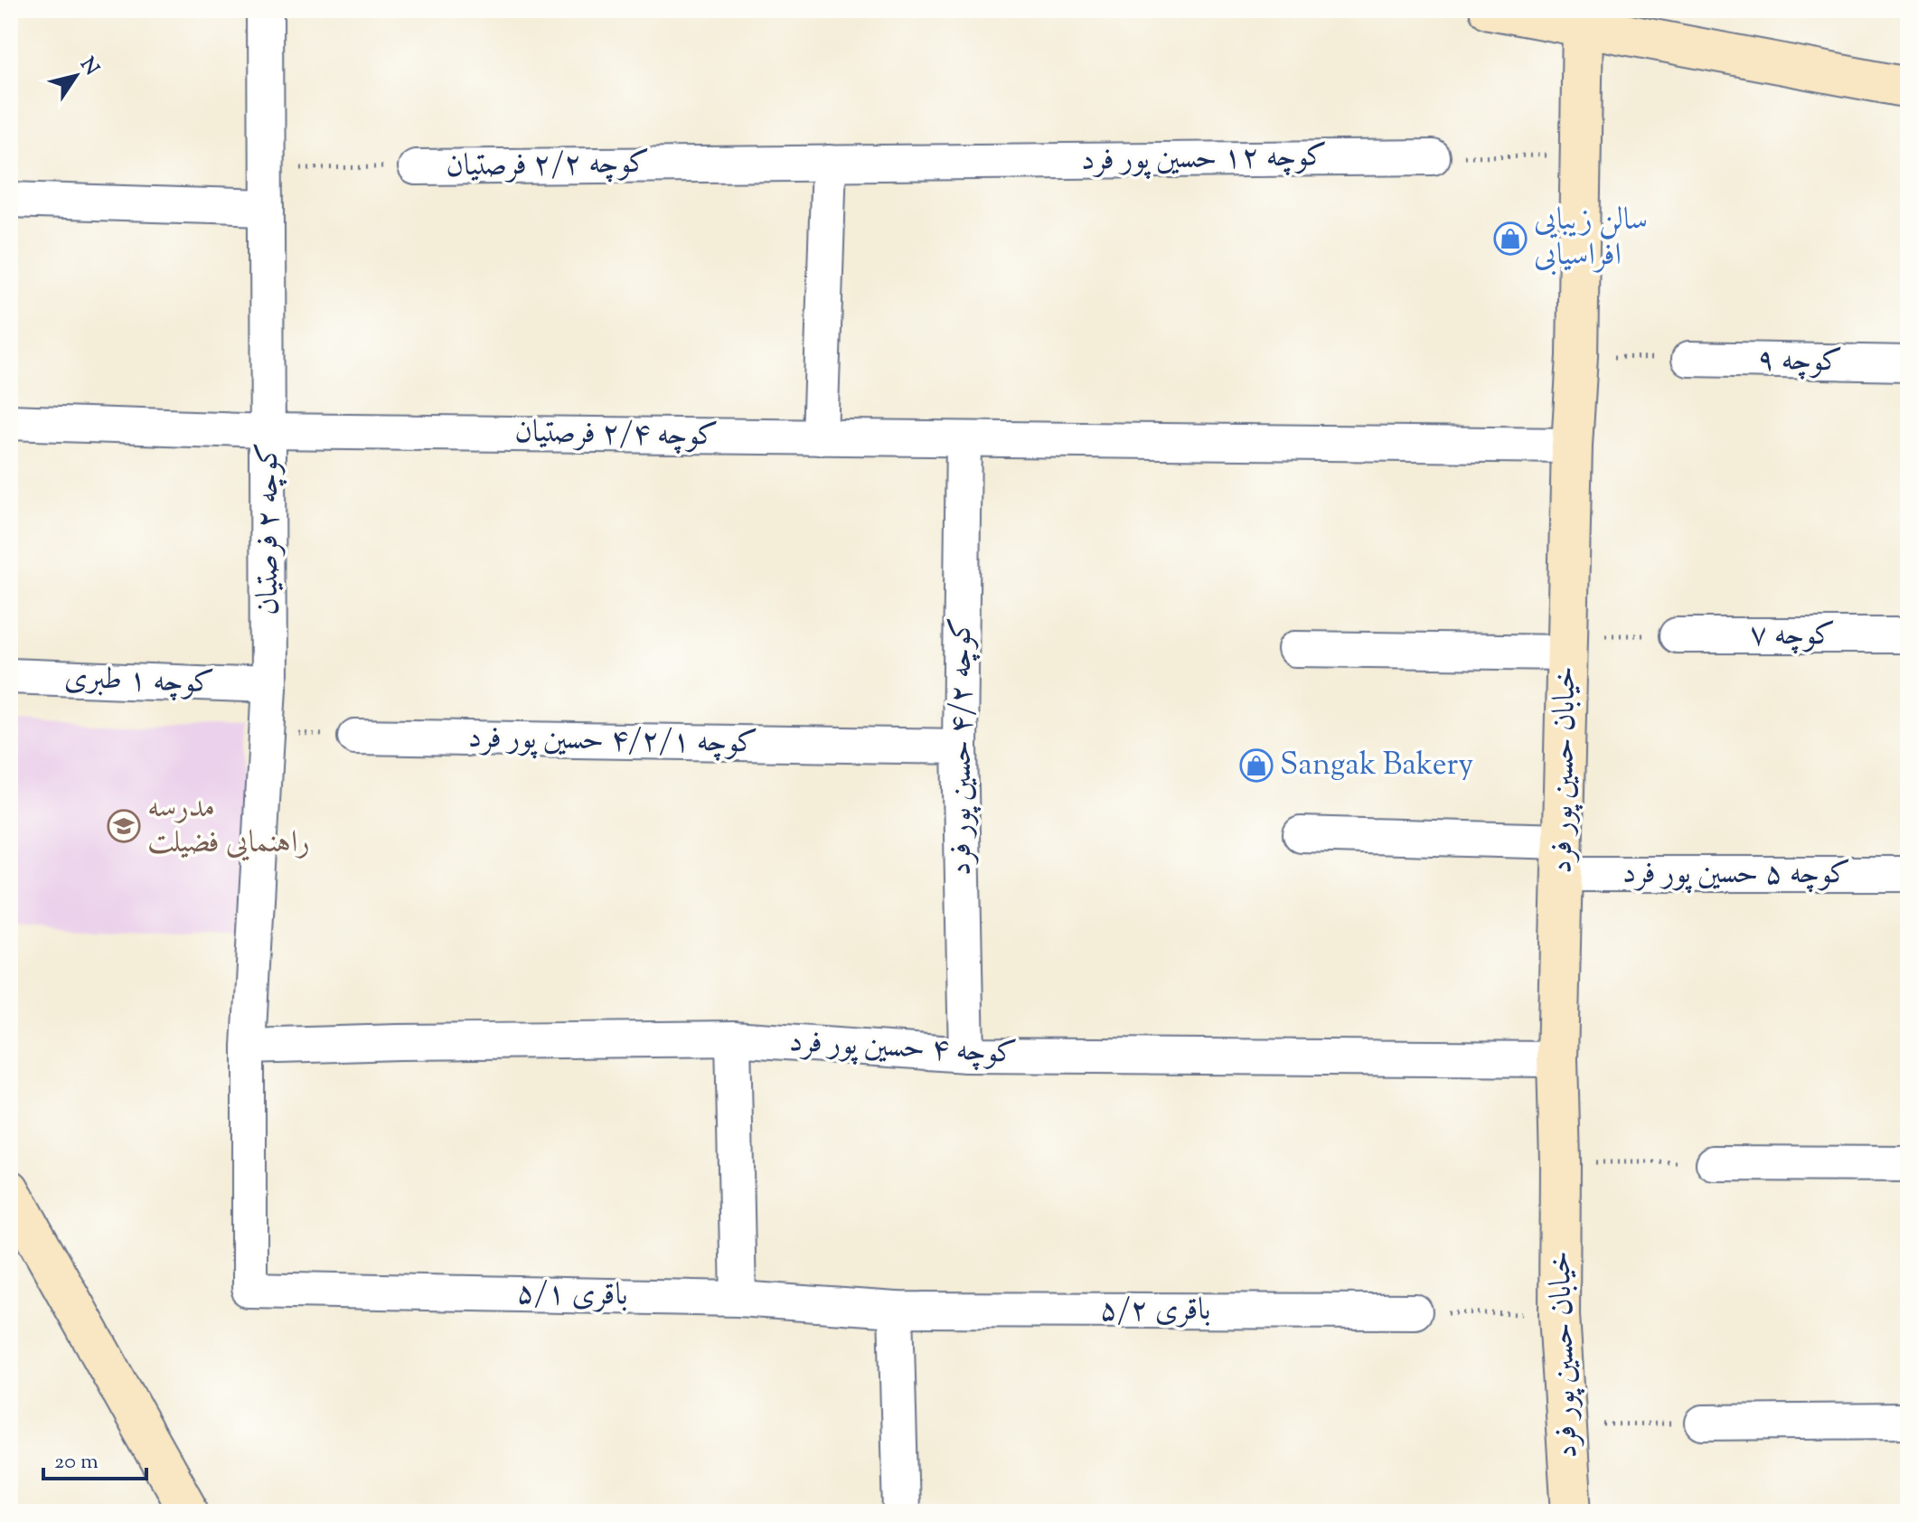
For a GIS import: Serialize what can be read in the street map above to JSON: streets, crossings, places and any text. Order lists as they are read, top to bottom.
{
  "streets": {
    "street": [
      "کوچه ۱۲ حسین پور فرد",
      "کوچه ۲/۲ فرصتیان",
      "کوچه ۹",
      "کوچه ۲/۴ فرصتیان",
      "کوچه ۲ فرصتیان",
      "کوچه ۷",
      "کوچه ۱ طبری",
      "کوچه ۴/۲/۱ حسین پور فرد",
      "کوچه ۴/۲ حسین پور فرد",
      "خیابان حسین پور فرد",
      "کوچه ۵ حسین پور فرد",
      "کوچه ۴ حسین پور فرد",
      "باقری ۵/۱",
      "باقری ۵/۲"
    ]
  },
  "crossings": [
    ["کوچه ۱۲ حسین پور فرد", "کوچه ۲/۲ فرصتیان"],
    ["کوچه ۲/۲ فرصتیان", "کوچه ۲ فرصتیان"],
    ["کوچه ۲/۴ فرصتیان", "کوچه ۲ فرصتیان"],
    ["کوچه ۲/۴ فرصتیان", "کوچه ۴/۲ حسین پور فرد"],
    ["کوچه ۲/۴ فرصتیان", "خیابان حسین پور فرد"],
    ["کوچه ۲ فرصتیان", "کوچه ۱ طبری"],
    ["کوچه ۲ فرصتیان", "کوچه ۴ حسین پور فرد"],
    ["کوچه ۲ فرصتیان", "باقری ۵/۱"],
    ["کوچه ۴/۲/۱ حسین پور فرد", "کوچه ۴/۲ حسین پور فرد"],
    ["کوچه ۴/۲ حسین پور فرد", "کوچه ۴ حسین پور فرد"],
    ["خیابان حسین پور فرد", "کوچه ۵ حسین پور فرد"],
    ["خیابان حسین پور فرد", "کوچه ۴ حسین پور فرد"],
    ["باقری ۵/۱", "باقری ۵/۲"]
  ],
  "places": {
    "shop": ["سالن زیبایی افراسیابی", "Sangak Bakery"],
    "school or university": ["مدرسه راهنمایی فضیلت"]
  },
  "scale_bar": "20 m",
  "north": "top right"
}
